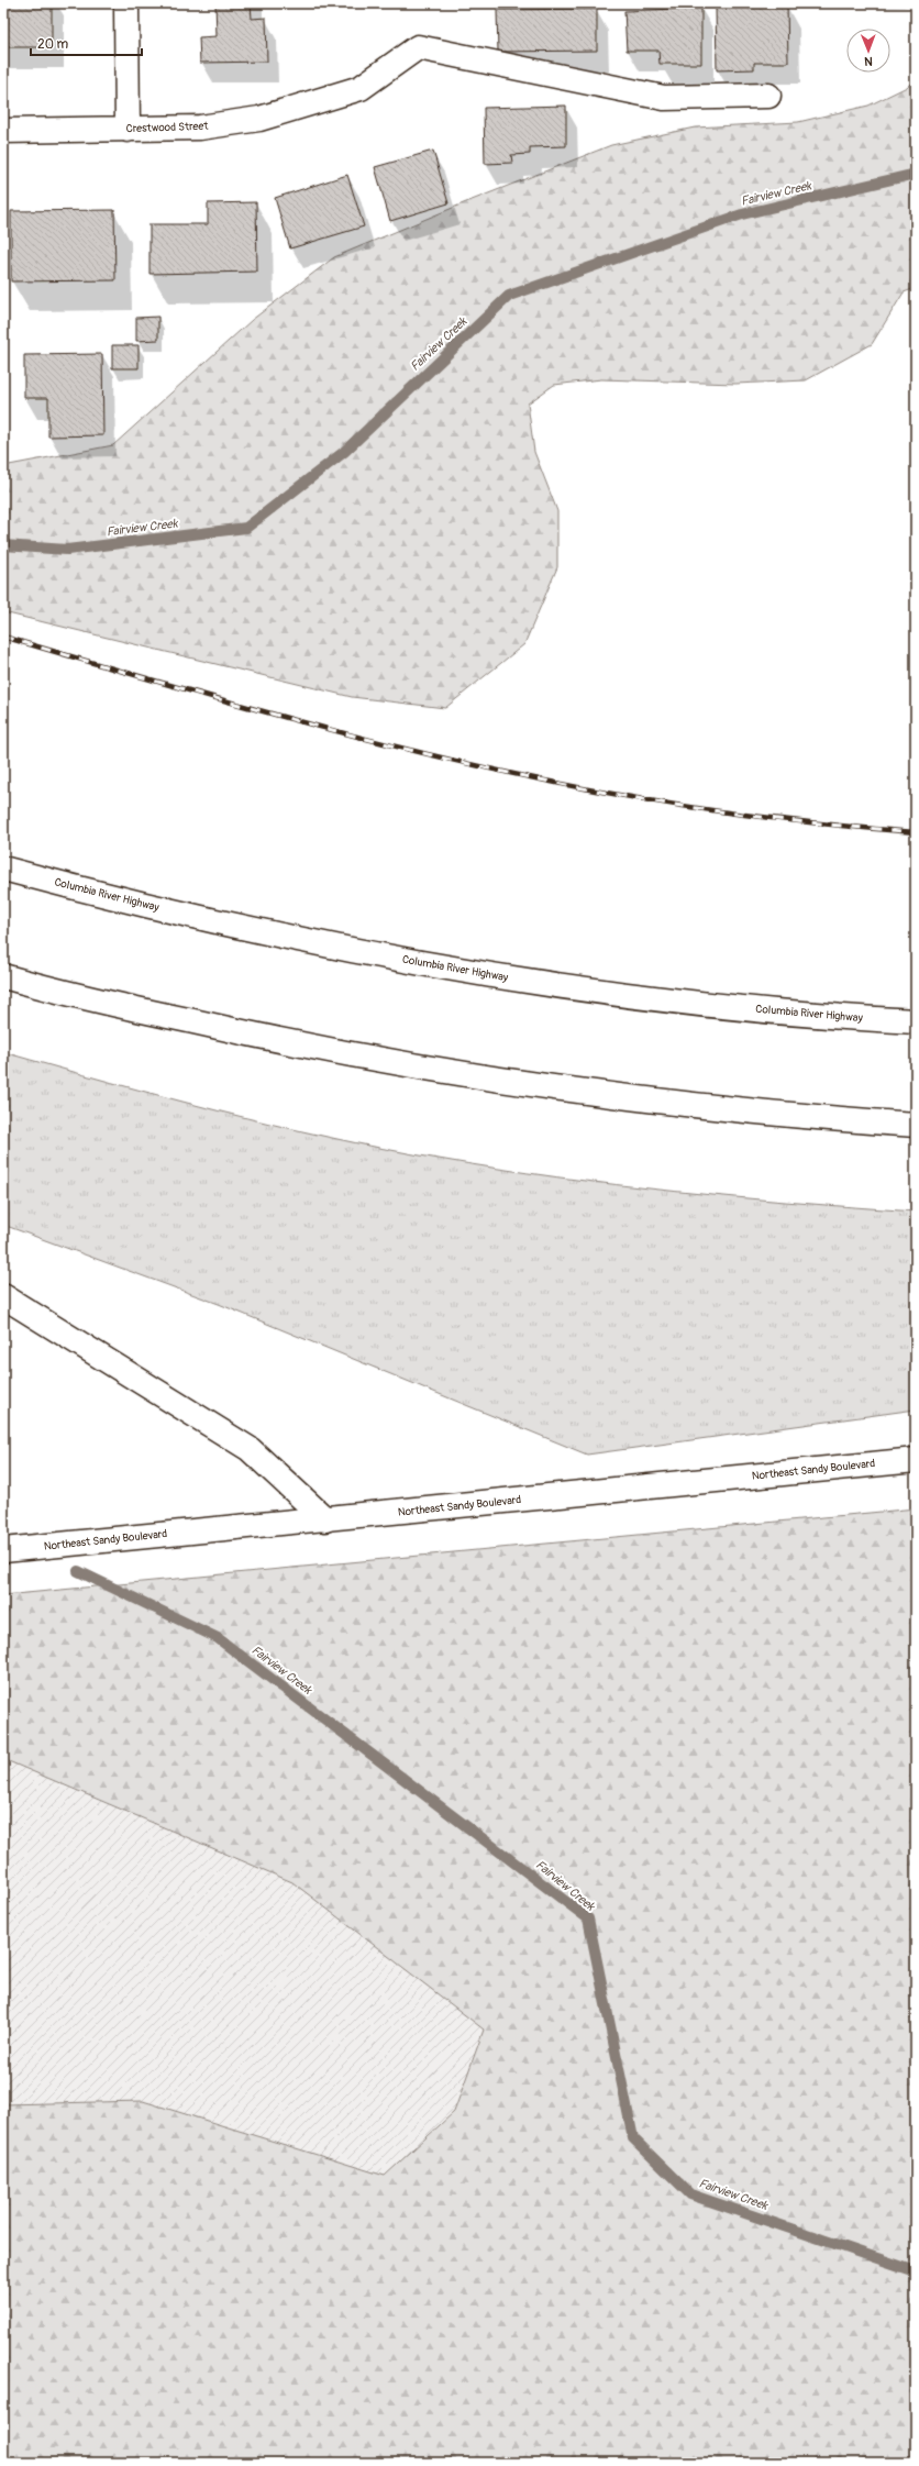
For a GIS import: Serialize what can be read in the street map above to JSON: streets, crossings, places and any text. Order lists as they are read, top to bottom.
{
  "streets": {
    "main road": ["Crestwood Street", "Columbia River Highway", "Northeast Sandy Boulevard"]
  },
  "water": ["Fairview Creek"],
  "scale_bar": "20 m",
  "north": "bottom"
}
